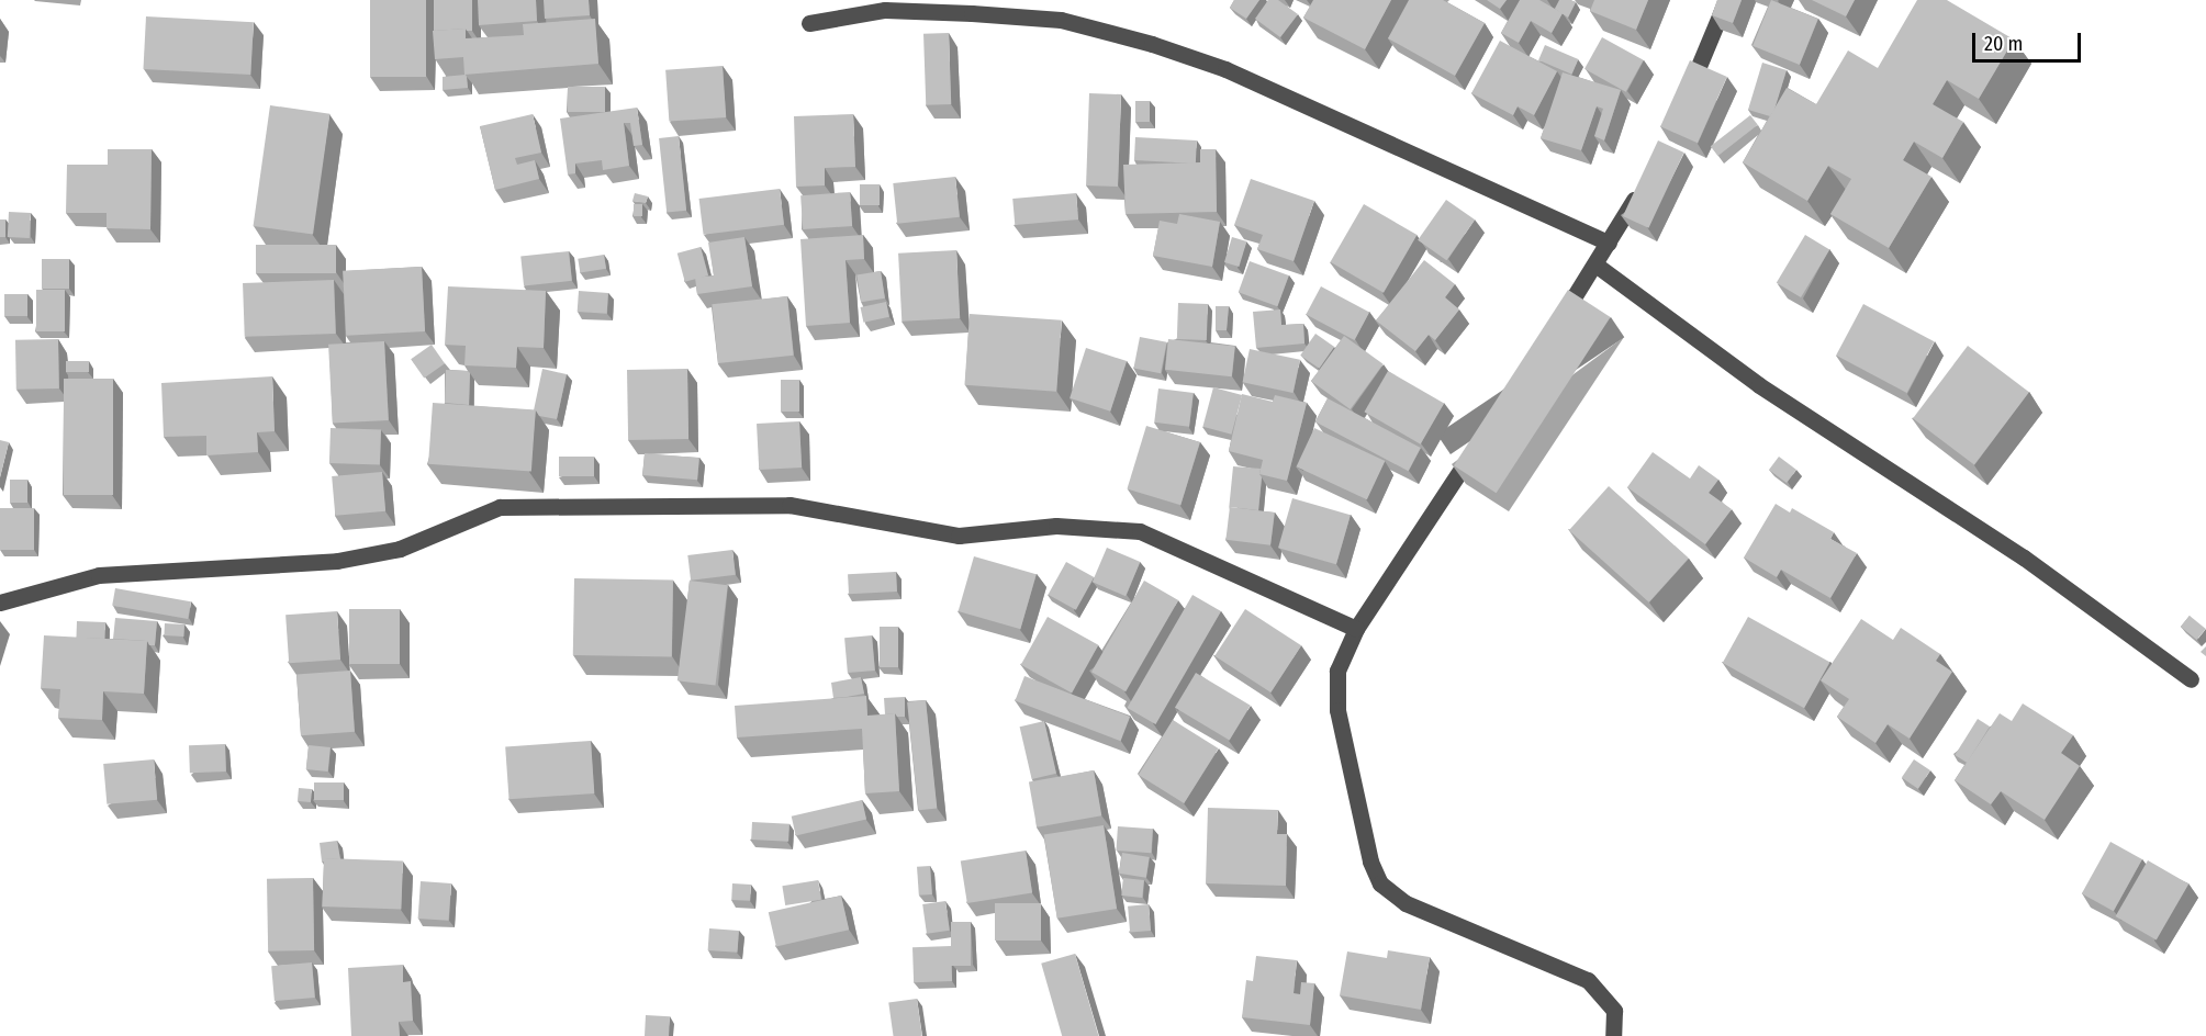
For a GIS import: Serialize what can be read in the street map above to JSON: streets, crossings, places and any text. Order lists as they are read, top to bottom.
{
  "scale_bar": "20 m"
}
